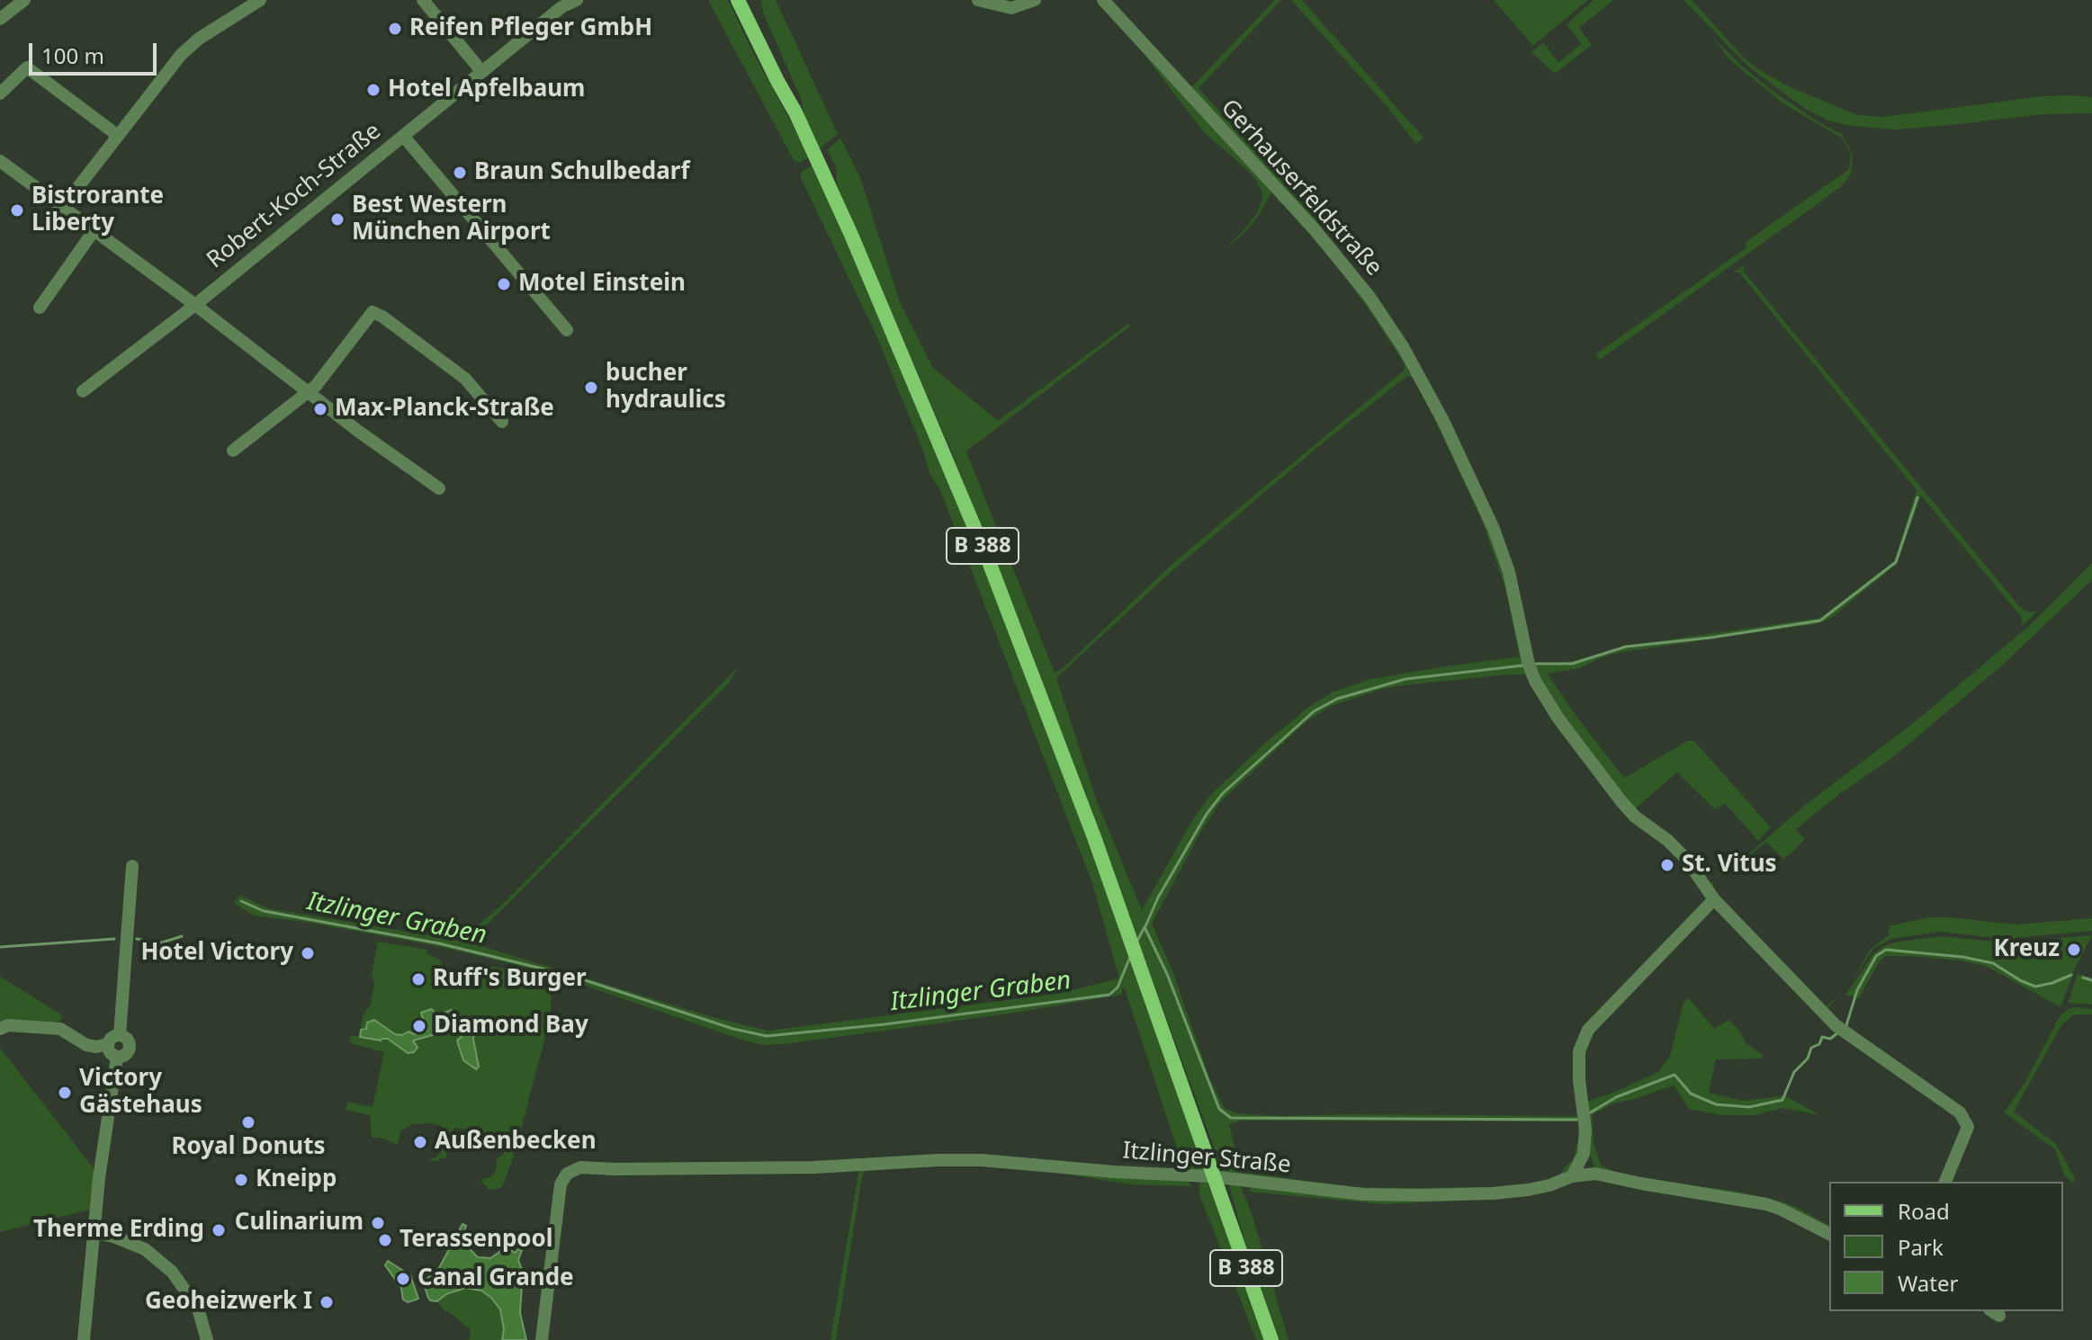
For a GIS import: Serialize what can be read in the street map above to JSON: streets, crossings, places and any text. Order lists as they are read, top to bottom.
{
  "streets": {
    "main road": ["B 388"],
    "street": ["Gerhauserfeldstraße", "Robert-Koch-Straße", "Itzlinger Straße"]
  },
  "water": ["Itzlinger Graben"],
  "places": [
    "Reifen Pfleger GmbH",
    "Hotel Apfelbaum",
    "Braun Schulbedarf",
    "Bistrorante Liberty",
    "Best Western München Airport",
    "Motel Einstein",
    "bucher hydraulics",
    "Max-Planck-Straße",
    "St. Vitus",
    "Kreuz",
    "Hotel Victory",
    "Ruff's Burger",
    "Diamond Bay",
    "Victory Gästehaus",
    "Royal Donuts",
    "Außenbecken",
    "Kneipp",
    "Culinarium",
    "Therme Erding",
    "Terassenpool",
    "Canal Grande",
    "Geoheizwerk I"
  ],
  "legend": ["Road", "Park", "Water"],
  "scale_bar": "100 m"
}
